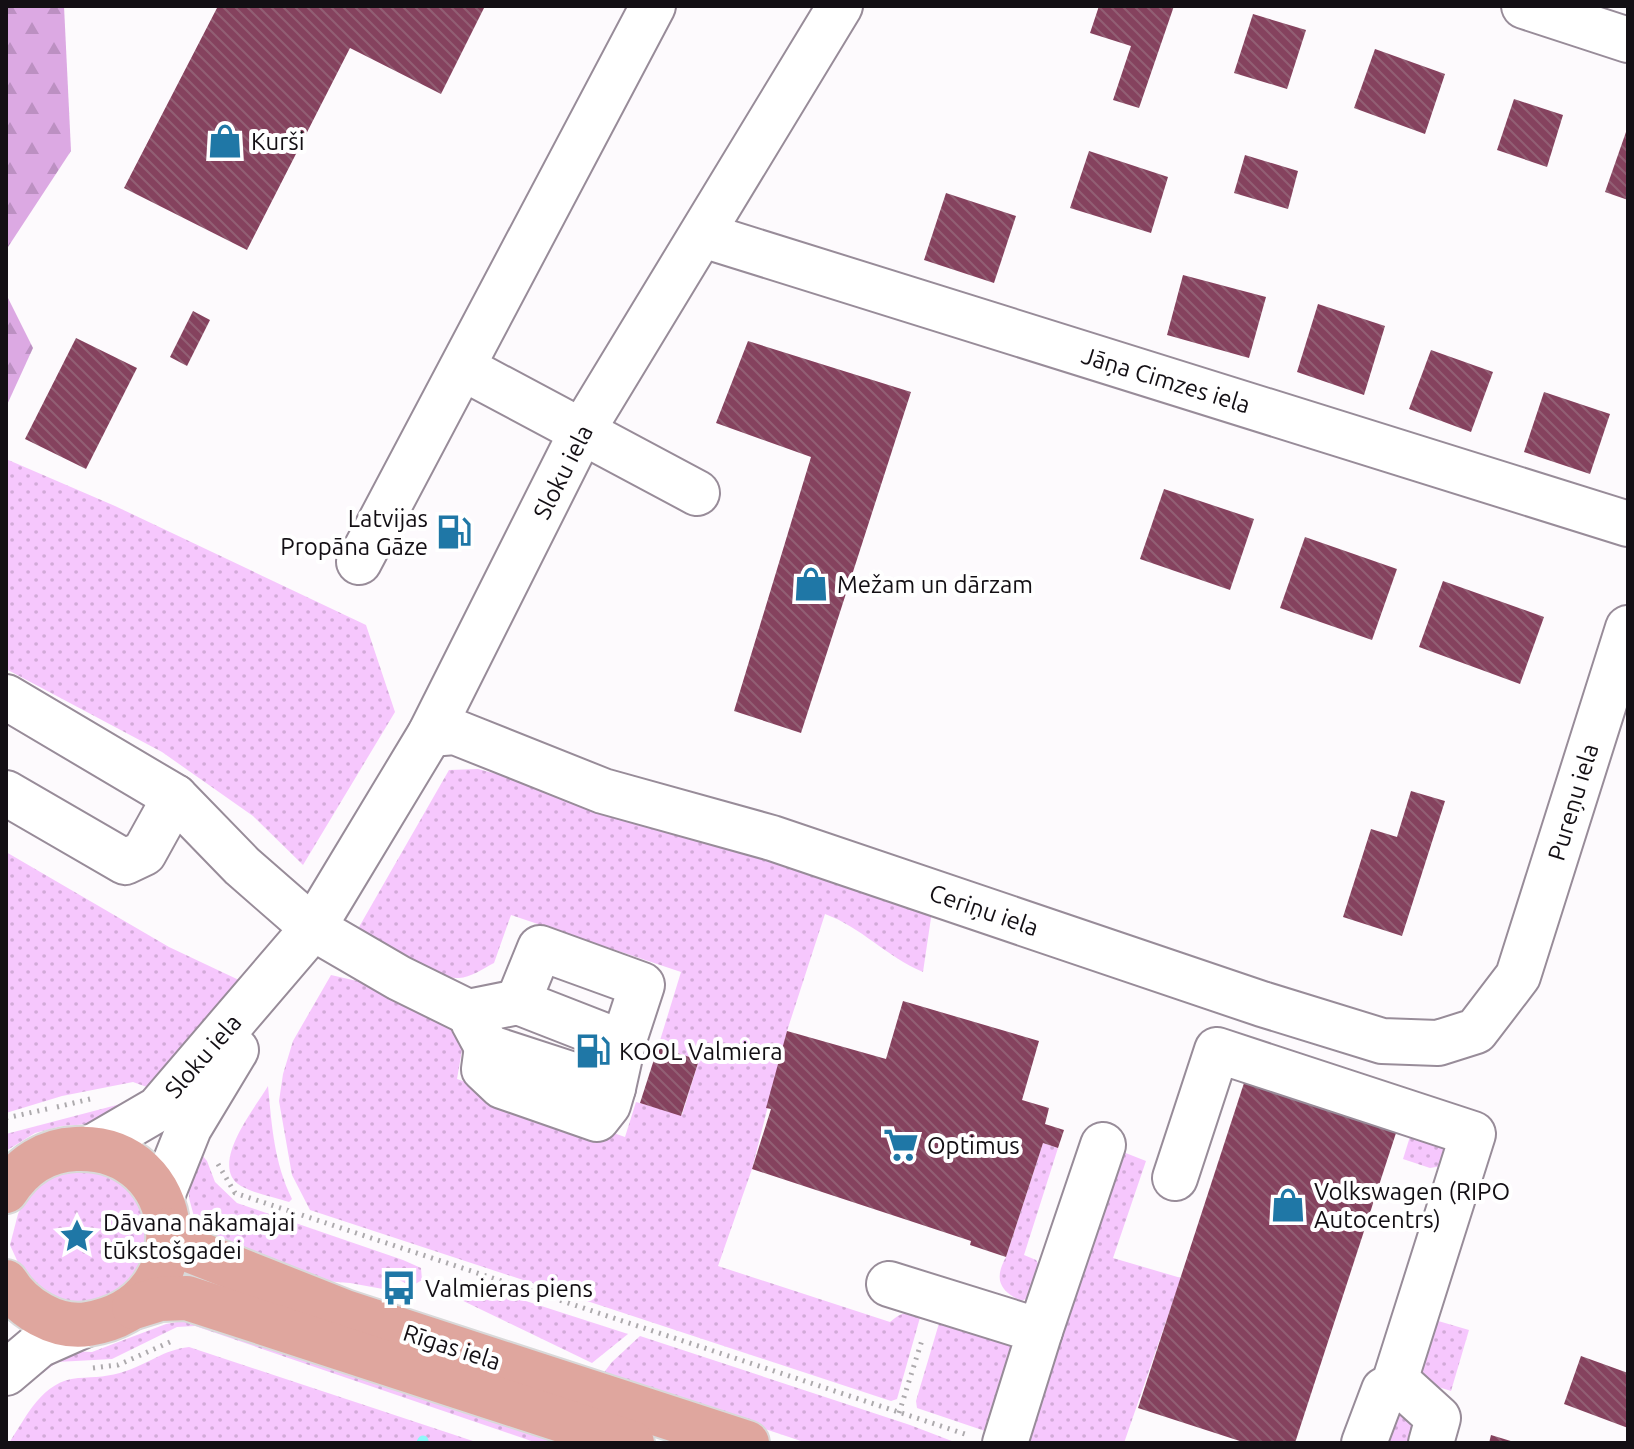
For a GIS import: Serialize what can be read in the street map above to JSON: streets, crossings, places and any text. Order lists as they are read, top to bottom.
{
  "streets": {
    "main road": ["Rīgas iela"],
    "street": [
      "Jāņa Cimzes iela",
      "Sloku iela",
      "Pureņu iela",
      "Ceriņu iela"
    ]
  },
  "crossings": [
    ["Jāņa Cimzes iela", "Sloku iela"],
    ["Sloku iela", "Ceriņu iela"],
    ["Sloku iela", "Rīgas iela"],
    ["Pureņu iela", "Ceriņu iela"]
  ],
  "places": {
    "shop": ["Kurši", "Mežam un dārzam", "Volkswagen (RIPO Autocentrs)"],
    "fuel station": ["Latvijas Propāna Gāze", "KOOL Valmiera"],
    "supermarket": ["Optimus"],
    "place": ["Dāvana nākamajai tūkstošgadei"],
    "bus stop": ["Valmieras piens"]
  }
}
